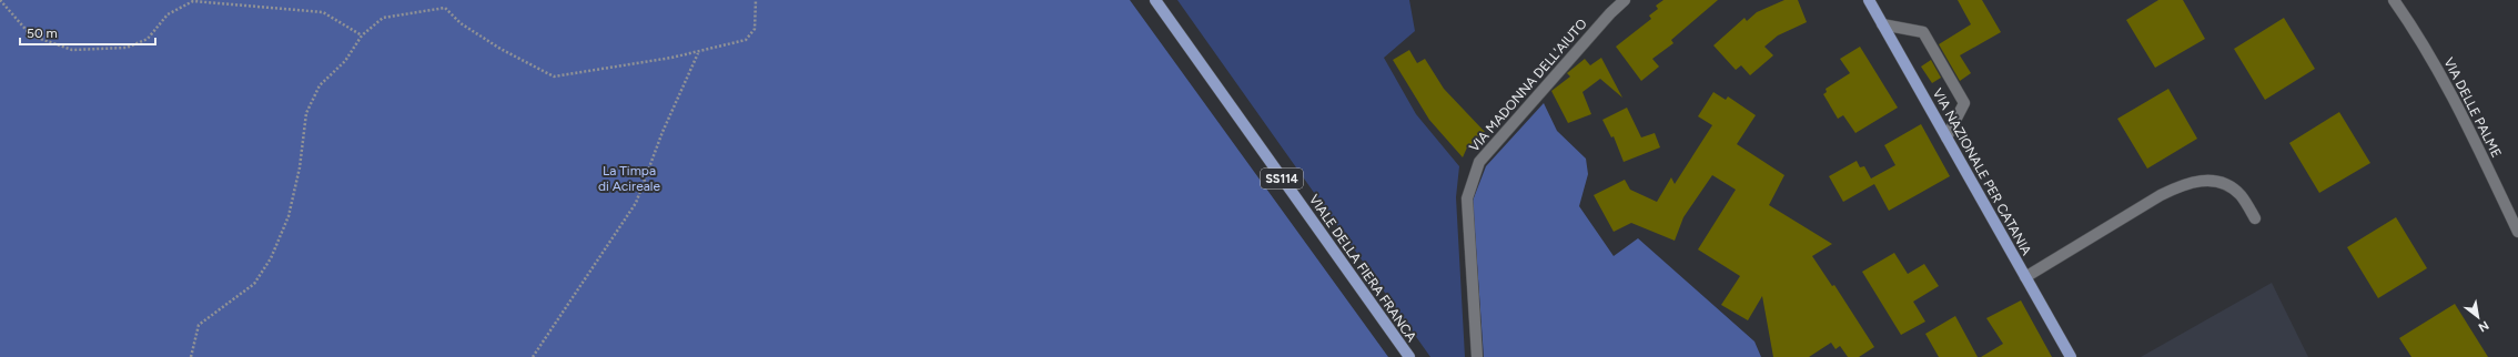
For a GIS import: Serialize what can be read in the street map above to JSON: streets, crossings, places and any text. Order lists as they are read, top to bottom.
{
  "streets": {
    "main road": ["VIA NAZIONALE PER CATANIA", "SS114", "VIALE DELLA FIERA FRANCA"],
    "street": ["VIA MADONNA DELL'AIUTO", "VIA DELLE PALME"]
  },
  "parks": ["La Timpa di Acireale"],
  "scale_bar": "50 m",
  "north": "bottom right"
}
